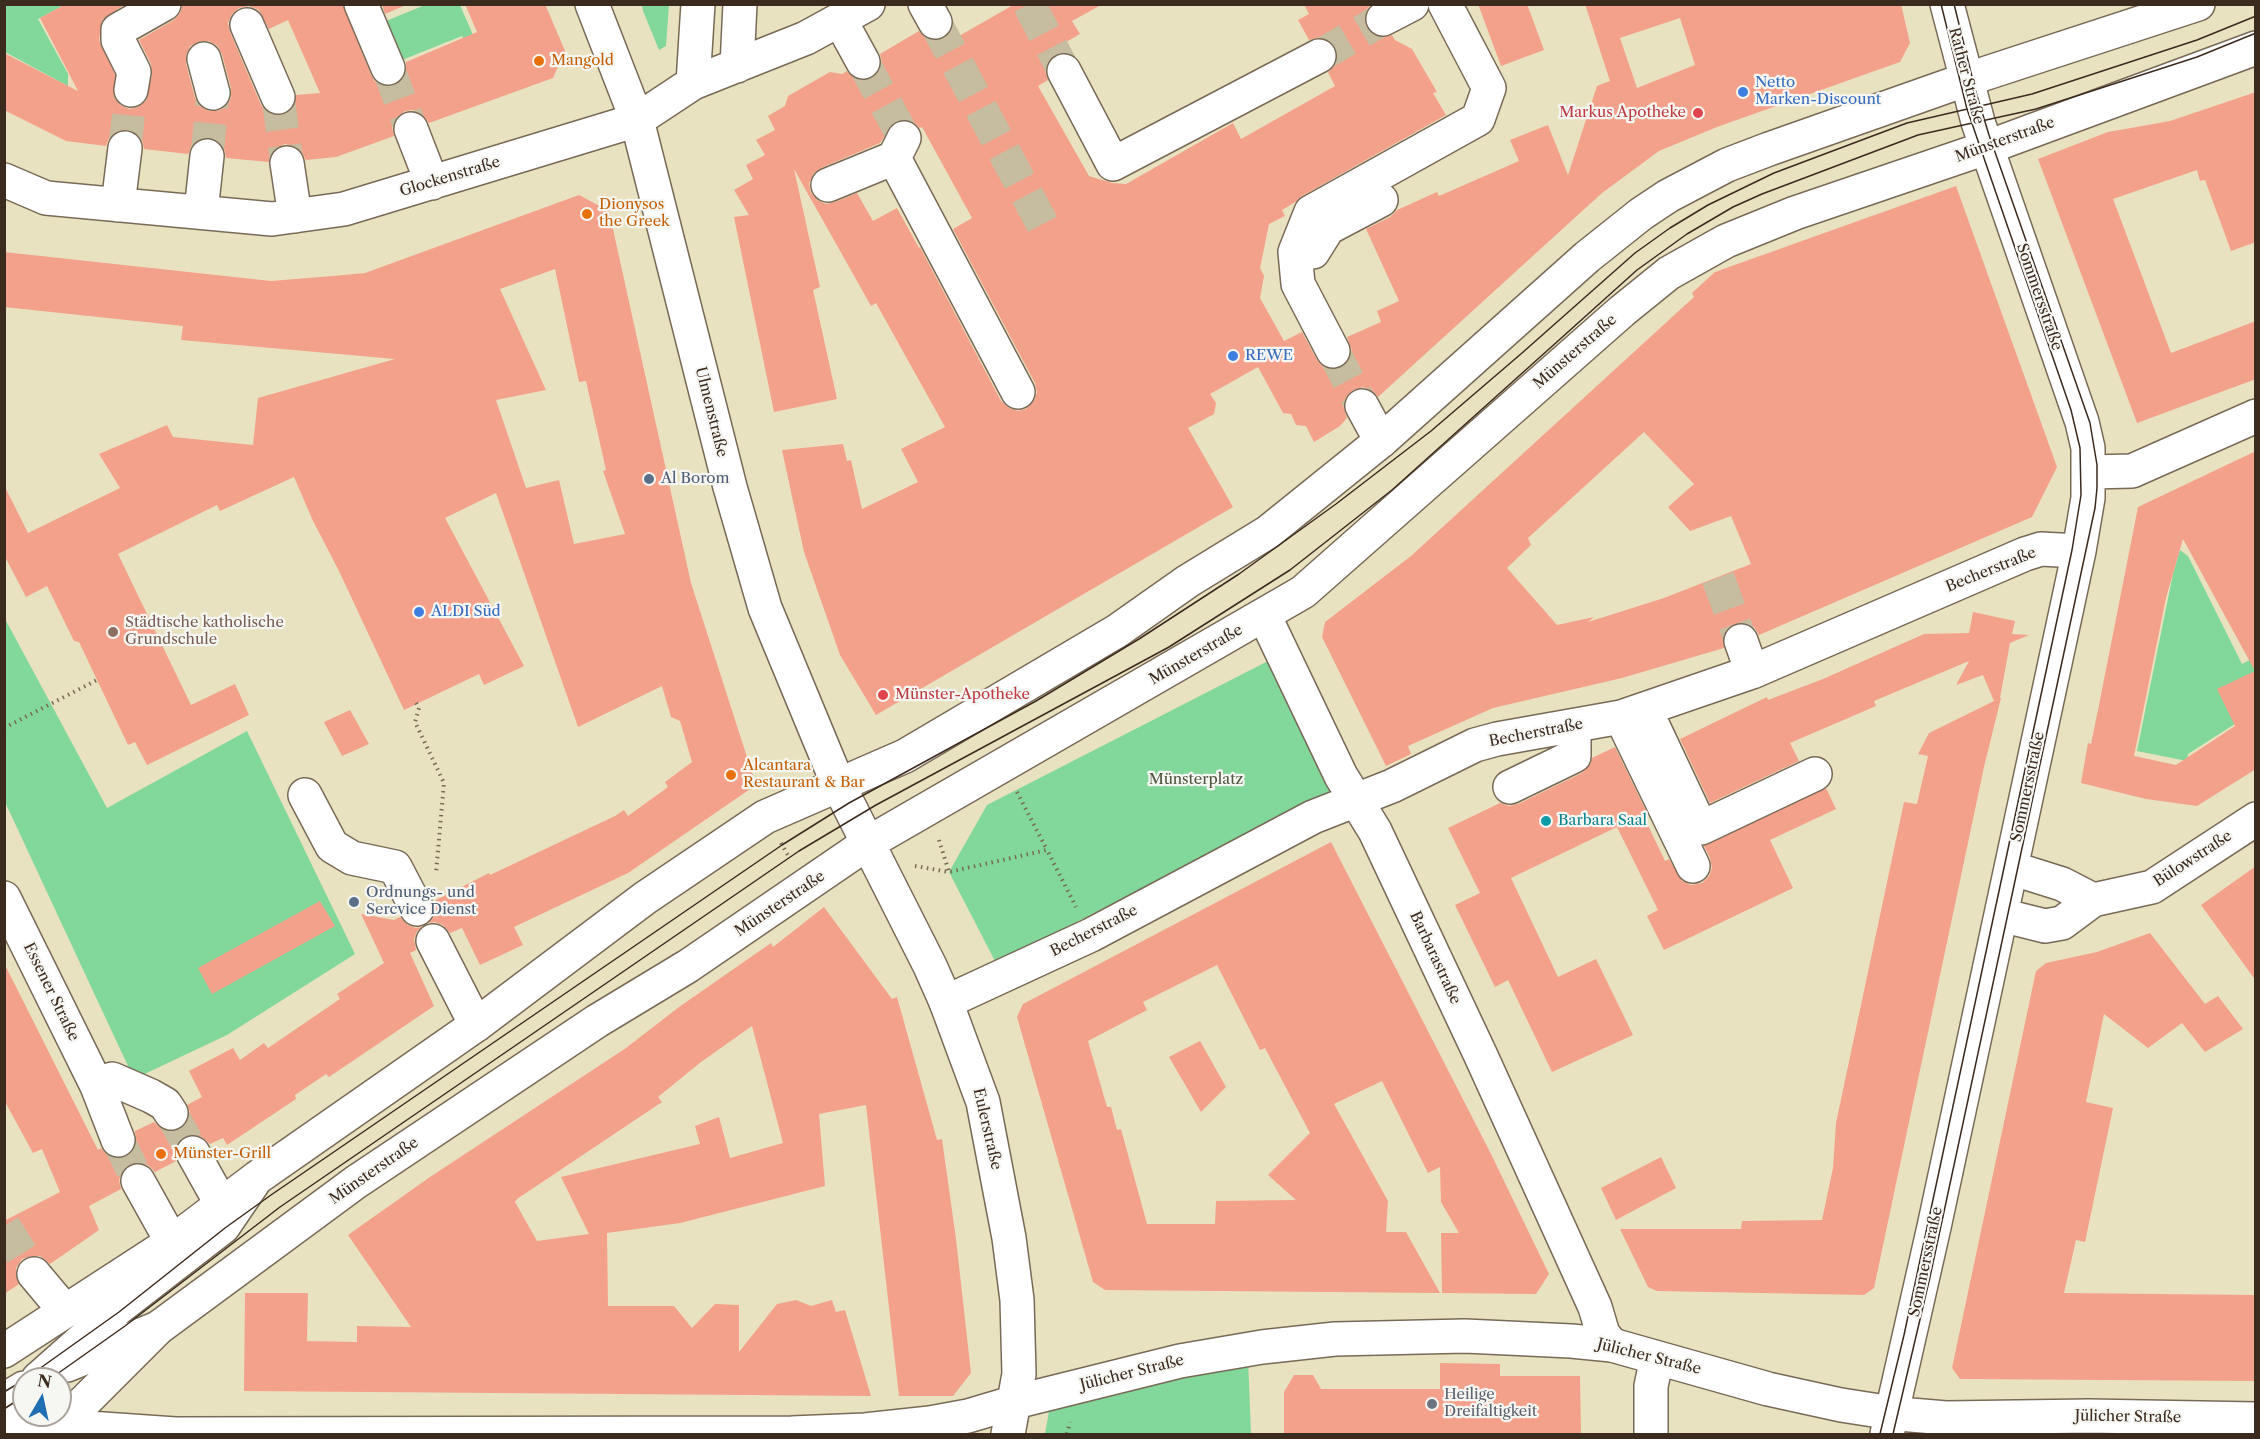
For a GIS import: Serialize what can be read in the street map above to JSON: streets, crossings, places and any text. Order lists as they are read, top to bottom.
{
  "streets": {
    "main road": [
      "Rather Straße",
      "Münsterstraße",
      "Glockenstraße",
      "Sommersstraße",
      "Ulmenstraße",
      "Becherstraße",
      "Bülowstraße",
      "Barbarastraße",
      "Essener Straße",
      "Eulerstraße",
      "Jülicher Straße"
    ]
  },
  "crossings": [
    ["Rather Straße", "Münsterstraße"],
    ["Rather Straße", "Sommersstraße"],
    ["Münsterstraße", "Sommersstraße"],
    ["Münsterstraße", "Ulmenstraße"],
    ["Münsterstraße", "Barbarastraße"],
    ["Münsterstraße", "Eulerstraße"],
    ["Glockenstraße", "Ulmenstraße"],
    ["Sommersstraße", "Becherstraße"],
    ["Sommersstraße", "Bülowstraße"],
    ["Sommersstraße", "Jülicher Straße"],
    ["Ulmenstraße", "Eulerstraße"],
    ["Becherstraße", "Barbarastraße"],
    ["Becherstraße", "Eulerstraße"],
    ["Barbarastraße", "Jülicher Straße"],
    ["Eulerstraße", "Jülicher Straße"]
  ],
  "parks": ["Münsterplatz"],
  "places": [
    "Mangold",
    "Netto Marken-Discount",
    "Markus Apotheke",
    "Dionysos the Greek",
    "REWE",
    "Al Borom",
    "ALDI Süd",
    "Städtische katholische Grundschule",
    "Münster-Apotheke",
    "Alcantara Restaurant & Bar",
    "Barbara Saal",
    "Ordnungs- und Sercvice Dienst",
    "Münster-Grill",
    "Heilige Dreifaltigkeit"
  ],
  "north": "top"
}
